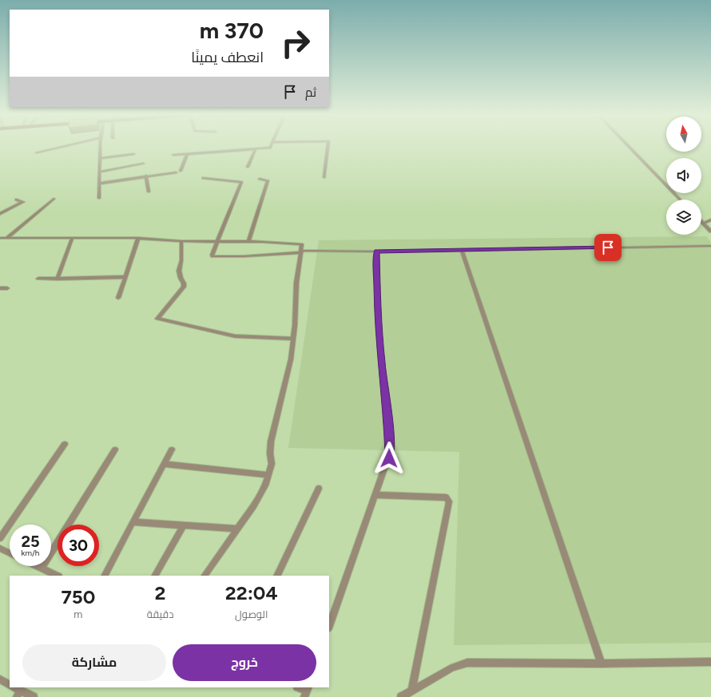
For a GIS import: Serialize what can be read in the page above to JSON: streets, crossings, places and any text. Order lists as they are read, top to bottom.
{
  "north": "top",
  "page": {
    "turn": ["370 m", "انعطف يمينًا"],
    "then": "ثم",
    "speed": "25 km/h",
    "limit": "30",
    "eta": [
      "22:04",
      "الوصول",
      "2",
      "دقيقة",
      "750",
      "m"
    ],
    "buttons": ["خروج", "مشاركة"]
  }
}
